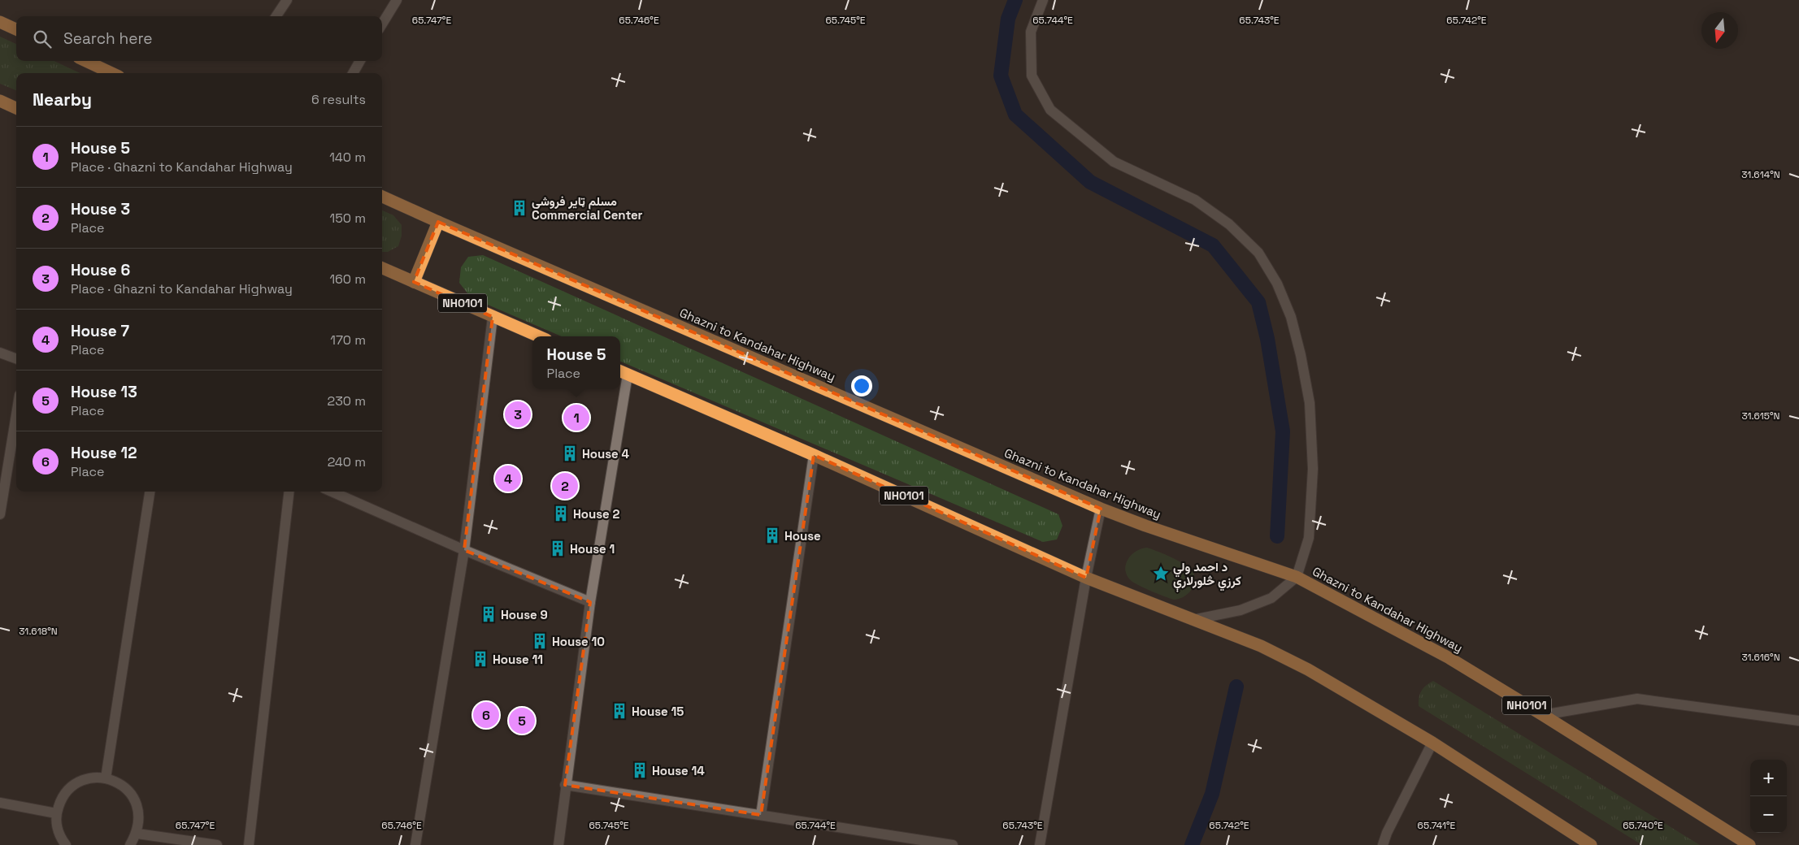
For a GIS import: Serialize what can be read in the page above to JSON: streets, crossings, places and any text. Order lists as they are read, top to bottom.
{
  "streets": {
    "highway": ["NH0101", "Ghazni to Kandahar Highway"]
  },
  "places": {
    "building": [
      "مسلم ټایر فروشي Commercial Center",
      "House 4",
      "House 2",
      "House",
      "House 1",
      "House 9",
      "House 10",
      "House 11",
      "House 15",
      "House 14"
    ],
    "place": ["د احمد ولي کرزي څلورلارې"]
  },
  "north": "bottom",
  "page": {
    "search": "Search here",
    "heading": ["Nearby", "6 results"],
    "list": [
      {
        "mark": "1",
        "name": "House 5",
        "note": "Place · Ghazni to Kandahar Highway",
        "value": "140 m"
      },
      {
        "mark": "2",
        "name": "House 3",
        "note": "Place",
        "value": "150 m"
      },
      {
        "mark": "3",
        "name": "House 6",
        "note": "Place · Ghazni to Kandahar Highway",
        "value": "160 m"
      },
      {
        "mark": "4",
        "name": "House 7",
        "note": "Place",
        "value": "170 m"
      },
      {
        "mark": "5",
        "name": "House 13",
        "note": "Place",
        "value": "230 m"
      },
      {
        "mark": "6",
        "name": "House 12",
        "note": "Place",
        "value": "240 m"
      }
    ],
    "popup": ["House 5", "Place"],
    "pins": [
      "3",
      "1",
      "4",
      "2",
      "6",
      "5"
    ],
    "map_buttons": ["+", "−"]
  },
  "coordinates": [
    "65.747°E",
    "65.746°E",
    "65.745°E",
    "65.744°E",
    "65.743°E",
    "65.742°E",
    "31.614°N",
    "31.615°N",
    "31.618°N",
    "31.616°N",
    "65.741°E",
    "65.740°E"
  ]
}
